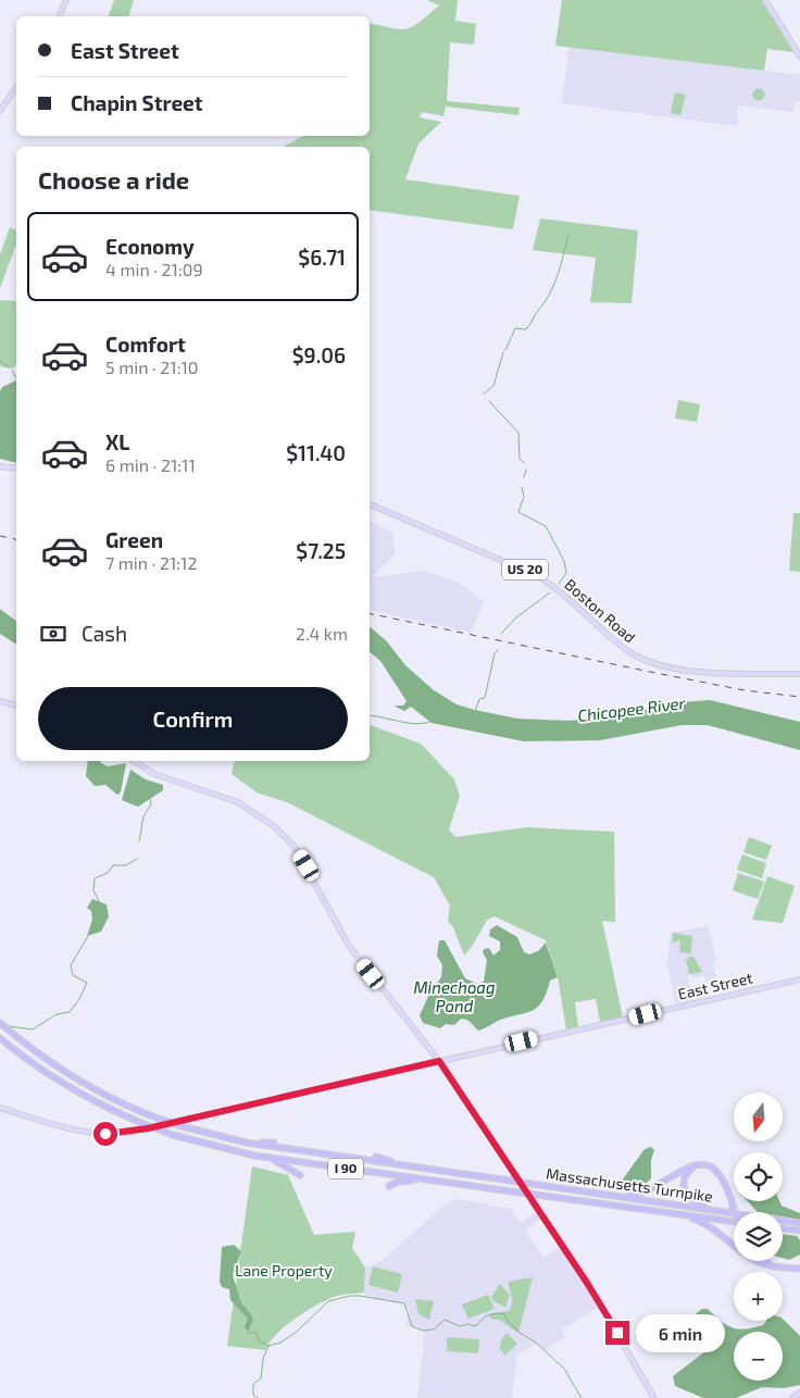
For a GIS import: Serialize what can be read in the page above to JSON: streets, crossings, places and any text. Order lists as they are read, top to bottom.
{
  "streets": {
    "highway": ["I 90", "Massachusetts Turnpike"],
    "main road": ["US 20", "Boston Road", "East Street"]
  },
  "water": ["Chicopee River", "Minechoag Pond"],
  "parks": ["Lane Property"],
  "north": "bottom",
  "page": {
    "banner": ["East Street", "Chapin Street"],
    "heading": "Choose a ride",
    "list": [
      {
        "name": "Economy",
        "note": "4 min · 21:09",
        "value": "$6.71"
      },
      {
        "name": "Comfort",
        "note": "5 min · 21:10",
        "value": "$9.06"
      },
      {
        "name": "XL",
        "note": "6 min · 21:11",
        "value": "$11.40"
      },
      {
        "name": "Green",
        "note": "7 min · 21:12",
        "value": "$7.25"
      }
    ],
    "pay": ["Cash", "2.4 km"],
    "buttons": "Confirm",
    "map_buttons": ["+", "−"],
    "bubble": "6 min"
  }
}
